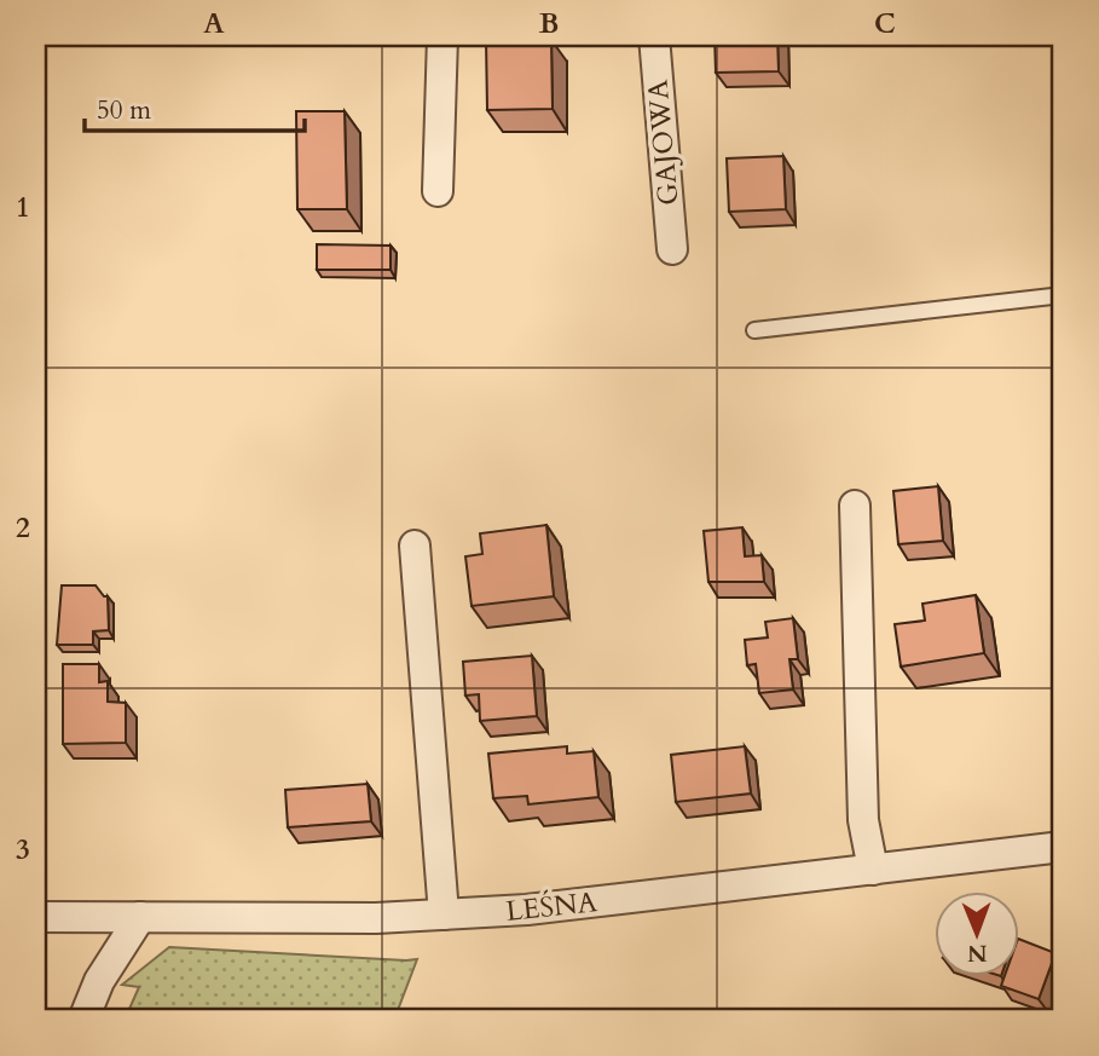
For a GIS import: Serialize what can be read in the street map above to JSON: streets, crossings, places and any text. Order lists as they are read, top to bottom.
{
  "streets": {
    "street": ["GAJOWA", "LEŚNA"]
  },
  "scale_bar": "50 m",
  "north": "bottom",
  "grid": {
    "columns": ["A", "B", "C"],
    "rows": ["1", "2", "3"]
  }
}
